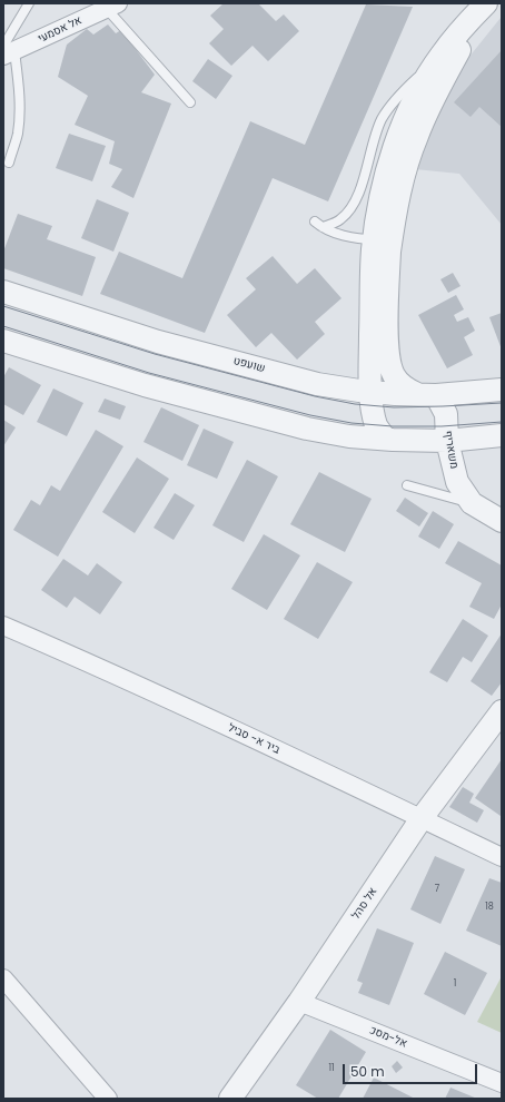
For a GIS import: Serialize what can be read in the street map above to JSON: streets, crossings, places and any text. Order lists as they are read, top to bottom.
{
  "streets": {
    "street": [
      "אל אסמעי",
      "שועפט",
      "משאריף",
      "ביר א- סביל",
      "אל סהל",
      "אל-מסכ"
    ]
  },
  "crossings": [
    ["שועפט", "משאריף"],
    ["ביר א- סביל", "אל סהל"],
    ["אל סהל", "אל-מסכ"]
  ],
  "house_numbers": [
    "7",
    "18",
    "1",
    "11"
  ],
  "scale_bar": "50 m"
}
